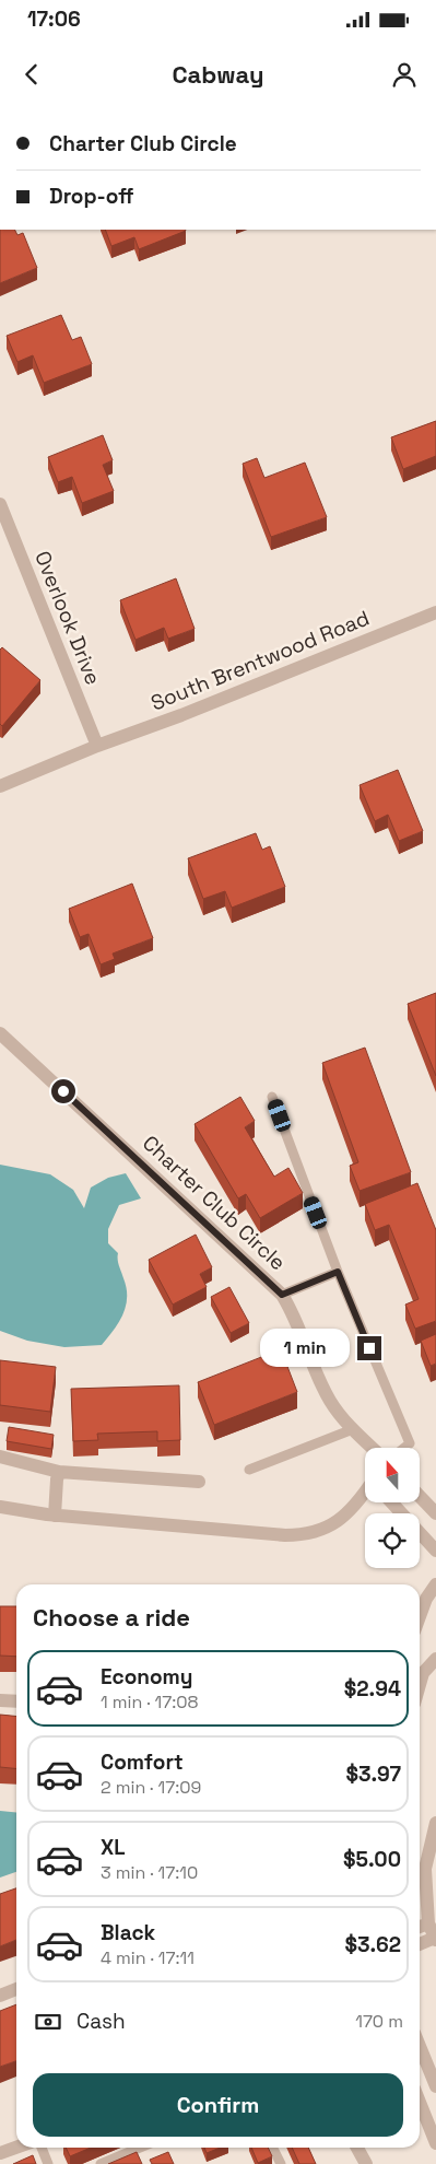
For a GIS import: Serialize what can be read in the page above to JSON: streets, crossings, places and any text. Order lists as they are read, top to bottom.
{
  "streets": {
    "street": ["Overlook Drive", "South Brentwood Road", "Charter Club Circle"]
  },
  "crossings": [
    ["Overlook Drive", "South Brentwood Road"]
  ],
  "north": "top",
  "page": {
    "status": "17:06",
    "header": "Cabway",
    "banner": ["Charter Club Circle", "Drop-off"],
    "bubble": "1 min",
    "heading": "Choose a ride",
    "list": [
      {
        "name": "Economy",
        "note": "1 min · 17:08",
        "value": "$2.94"
      },
      {
        "name": "Comfort",
        "note": "2 min · 17:09",
        "value": "$3.97"
      },
      {
        "name": "XL",
        "note": "3 min · 17:10",
        "value": "$5.00"
      },
      {
        "name": "Black",
        "note": "4 min · 17:11",
        "value": "$3.62"
      }
    ],
    "pay": ["Cash", "170 m"],
    "buttons": "Confirm"
  }
}
